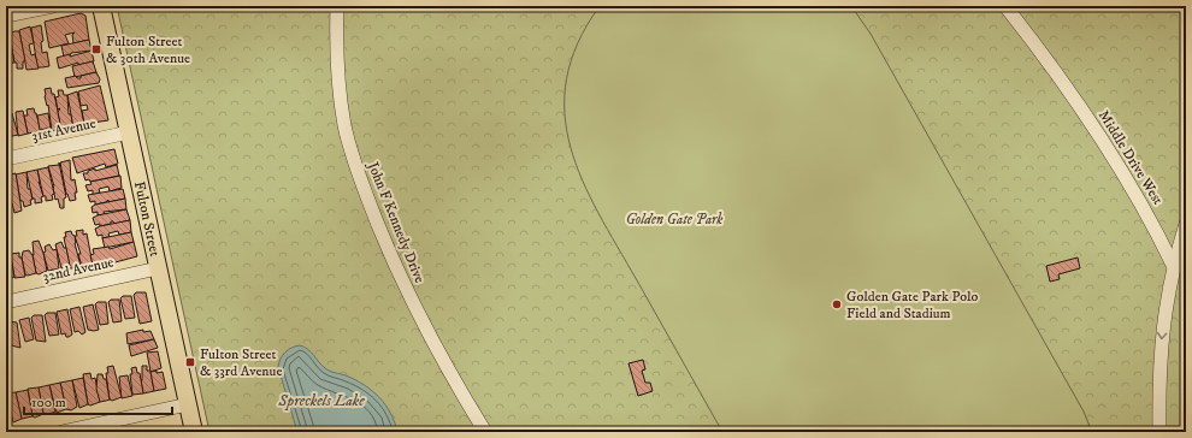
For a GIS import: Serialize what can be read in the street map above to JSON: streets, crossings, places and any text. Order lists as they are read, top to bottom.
{
  "streets": {
    "main road": ["Fulton Street"],
    "street": [
      "31st Avenue",
      "Middle Drive West",
      "John F Kennedy Drive",
      "32nd Avenue"
    ]
  },
  "crossings": [
    ["31st Avenue", "Fulton Street"],
    ["Fulton Street", "32nd Avenue"]
  ],
  "water": ["Spreckels Lake"],
  "parks": ["Golden Gate Park"],
  "places": {
    "transit": ["Fulton Street & 30th Avenue", "Fulton Street & 33rd Avenue"],
    "other": ["Golden Gate Park Polo Field and Stadium"]
  },
  "scale_bar": "100 m"
}
